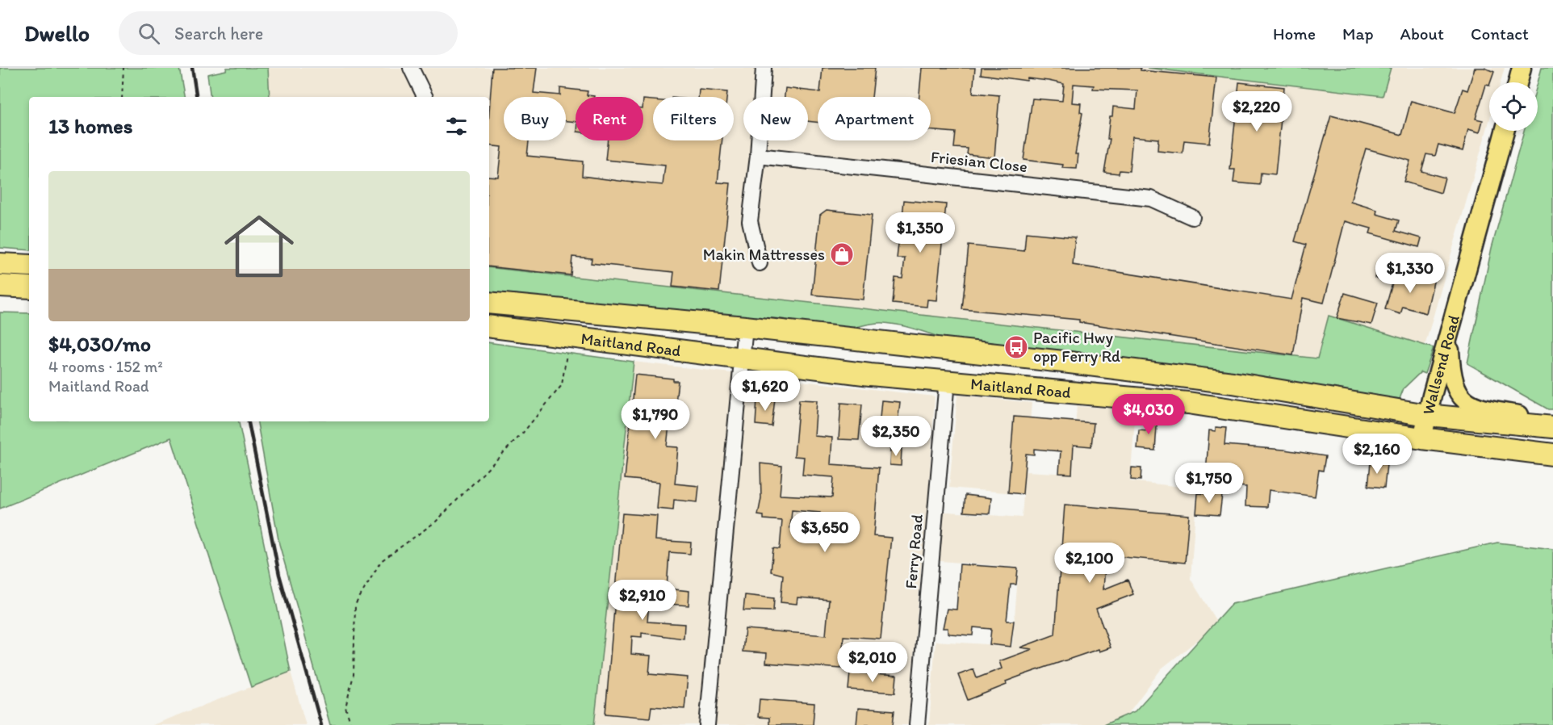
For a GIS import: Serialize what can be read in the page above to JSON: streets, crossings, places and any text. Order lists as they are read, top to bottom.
{
  "streets": {
    "highway": ["Maitland Road"],
    "main road": ["Wallsend Road"],
    "street": ["Friesian Close", "Ferry Road"]
  },
  "crossings": [
    ["Maitland Road", "Wallsend Road"],
    ["Maitland Road", "Ferry Road"]
  ],
  "places": {
    "shop": ["Makin Mattresses"],
    "bus stop": ["Pacific Hwy opp Ferry Rd"]
  },
  "page": {
    "header": "Dwello",
    "search": "Search here",
    "nav": [
      "Home",
      "Map",
      "About",
      "Contact"
    ],
    "price": [
      "$2,220",
      "$1,350",
      "$1,330",
      "$1,620",
      "$4,030",
      "$1,790",
      "$2,350",
      "$2,160",
      "$1,750",
      "$3,650",
      "$2,100",
      "$2,910",
      "$2,010"
    ],
    "chip": [
      "Buy",
      "Rent",
      "Filters",
      "New",
      "Apartment"
    ],
    "heading": "13 homes",
    "list": [
      {
        "name": "$4,030/mo",
        "note": "4 rooms · 152 m² · Maitland Road"
      }
    ]
  }
}
